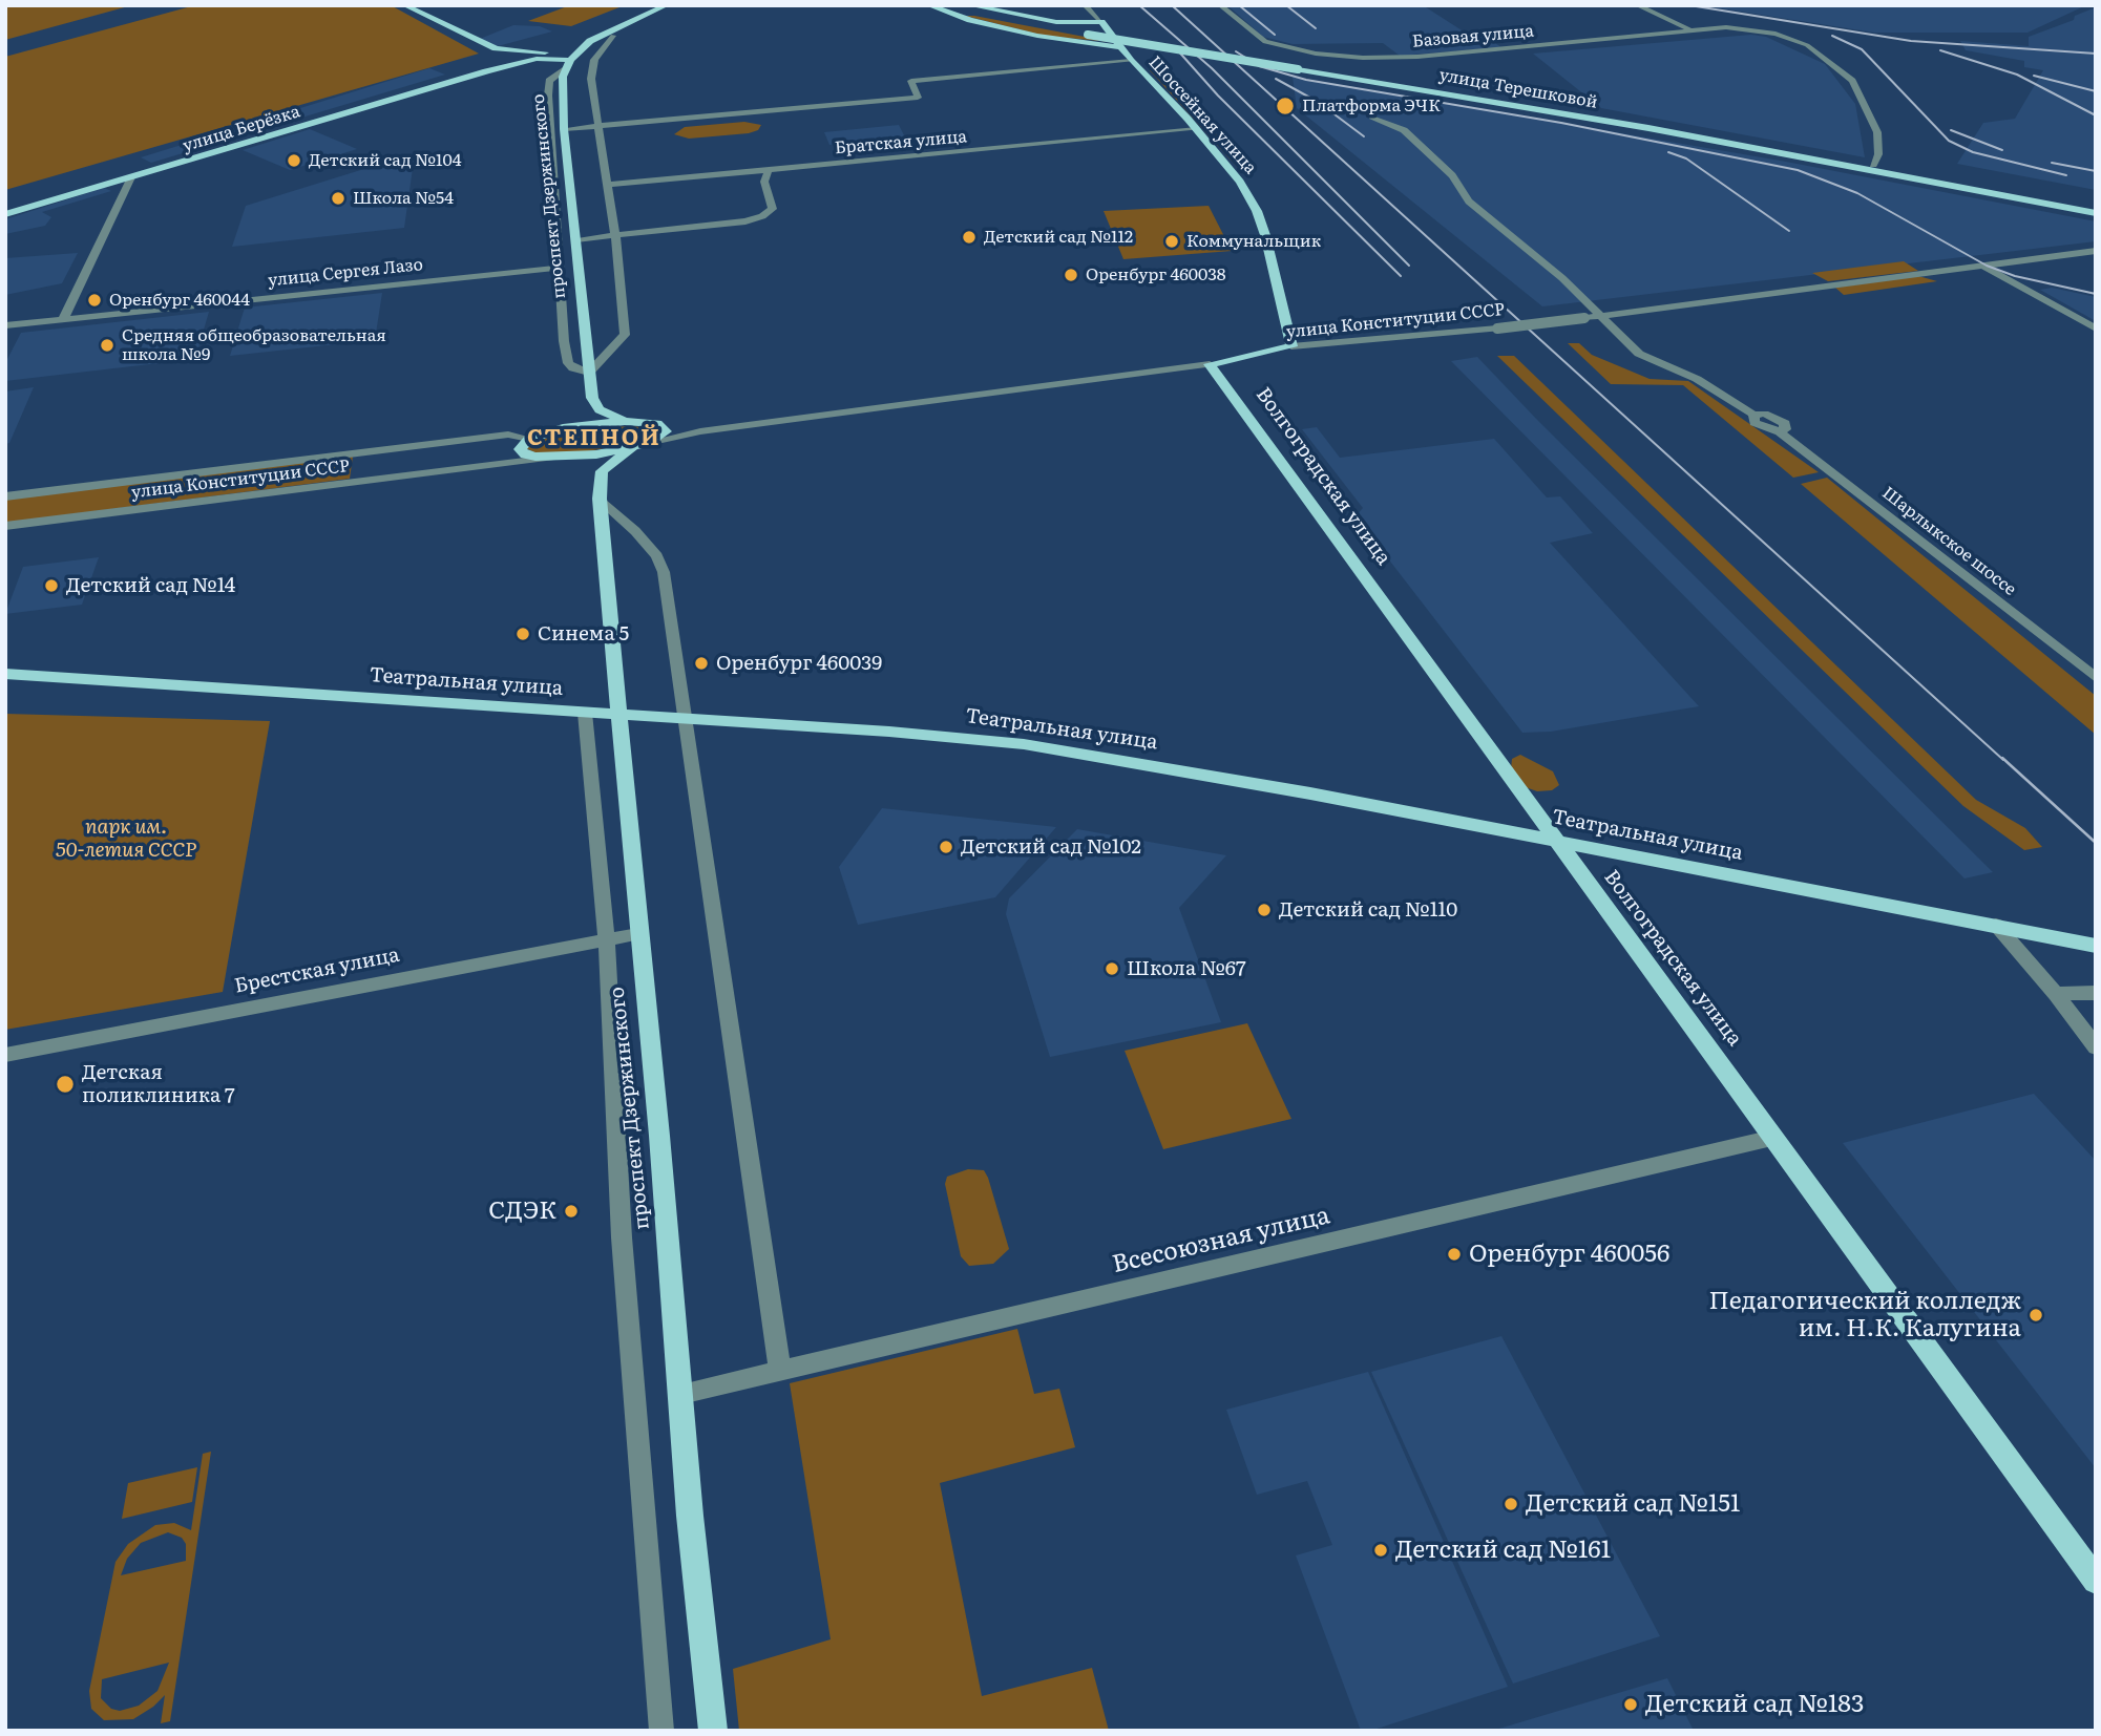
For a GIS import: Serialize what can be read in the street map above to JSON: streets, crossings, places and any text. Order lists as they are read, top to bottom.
{
  "streets": {
    "main road": [
      "улица Терешковой",
      "Шоссейная улица",
      "улица Берёзка",
      "проспект Дзержинского",
      "улица Конституции СССР",
      "Волгоградская улица",
      "Театральная улица"
    ],
    "street": [
      "Базовая улица",
      "Братская улица",
      "улица Сергея Лазо",
      "Шарлыкское шоссе",
      "Брестская улица",
      "Всесоюзная улица"
    ]
  },
  "crossings": [
    ["Базовая улица", "улица Терешковой"],
    ["Шоссейная улица", "Братская улица"],
    ["Шоссейная улица", "улица Конституции СССР"],
    ["проспект Дзержинского", "Театральная улица"],
    ["проспект Дзержинского", "Брестская улица"],
    ["проспект Дзержинского", "Всесоюзная улица"],
    ["улица Конституции СССР", "Волгоградская улица"],
    ["улица Конституции СССР", "Шарлыкское шоссе"],
    ["Волгоградская улица", "Театральная улица"],
    ["Волгоградская улица", "Всесоюзная улица"]
  ],
  "districts": ["СТЕПНОЙ"],
  "parks": ["парк им. 50-летия СССР"],
  "places": [
    "Платформа ЭЧК",
    "Детский сад №104",
    "Школа №54",
    "Детский сад №112",
    "Коммунальщик",
    "Оренбург 460038",
    "Оренбург 460044",
    "Средняя общеобразовательная школа №9",
    "Детский сад №14",
    "Синема 5",
    "Оренбург 460039",
    "Детский сад №102",
    "Детский сад №110",
    "Школа №67",
    "Детская поликлиника 7",
    "СДЭК",
    "Оренбург 460056",
    "Педагогический колледж им. Н.К. Калугина",
    "Детский сад №151",
    "Детский сад №161",
    "Детский сад №183"
  ]
}
